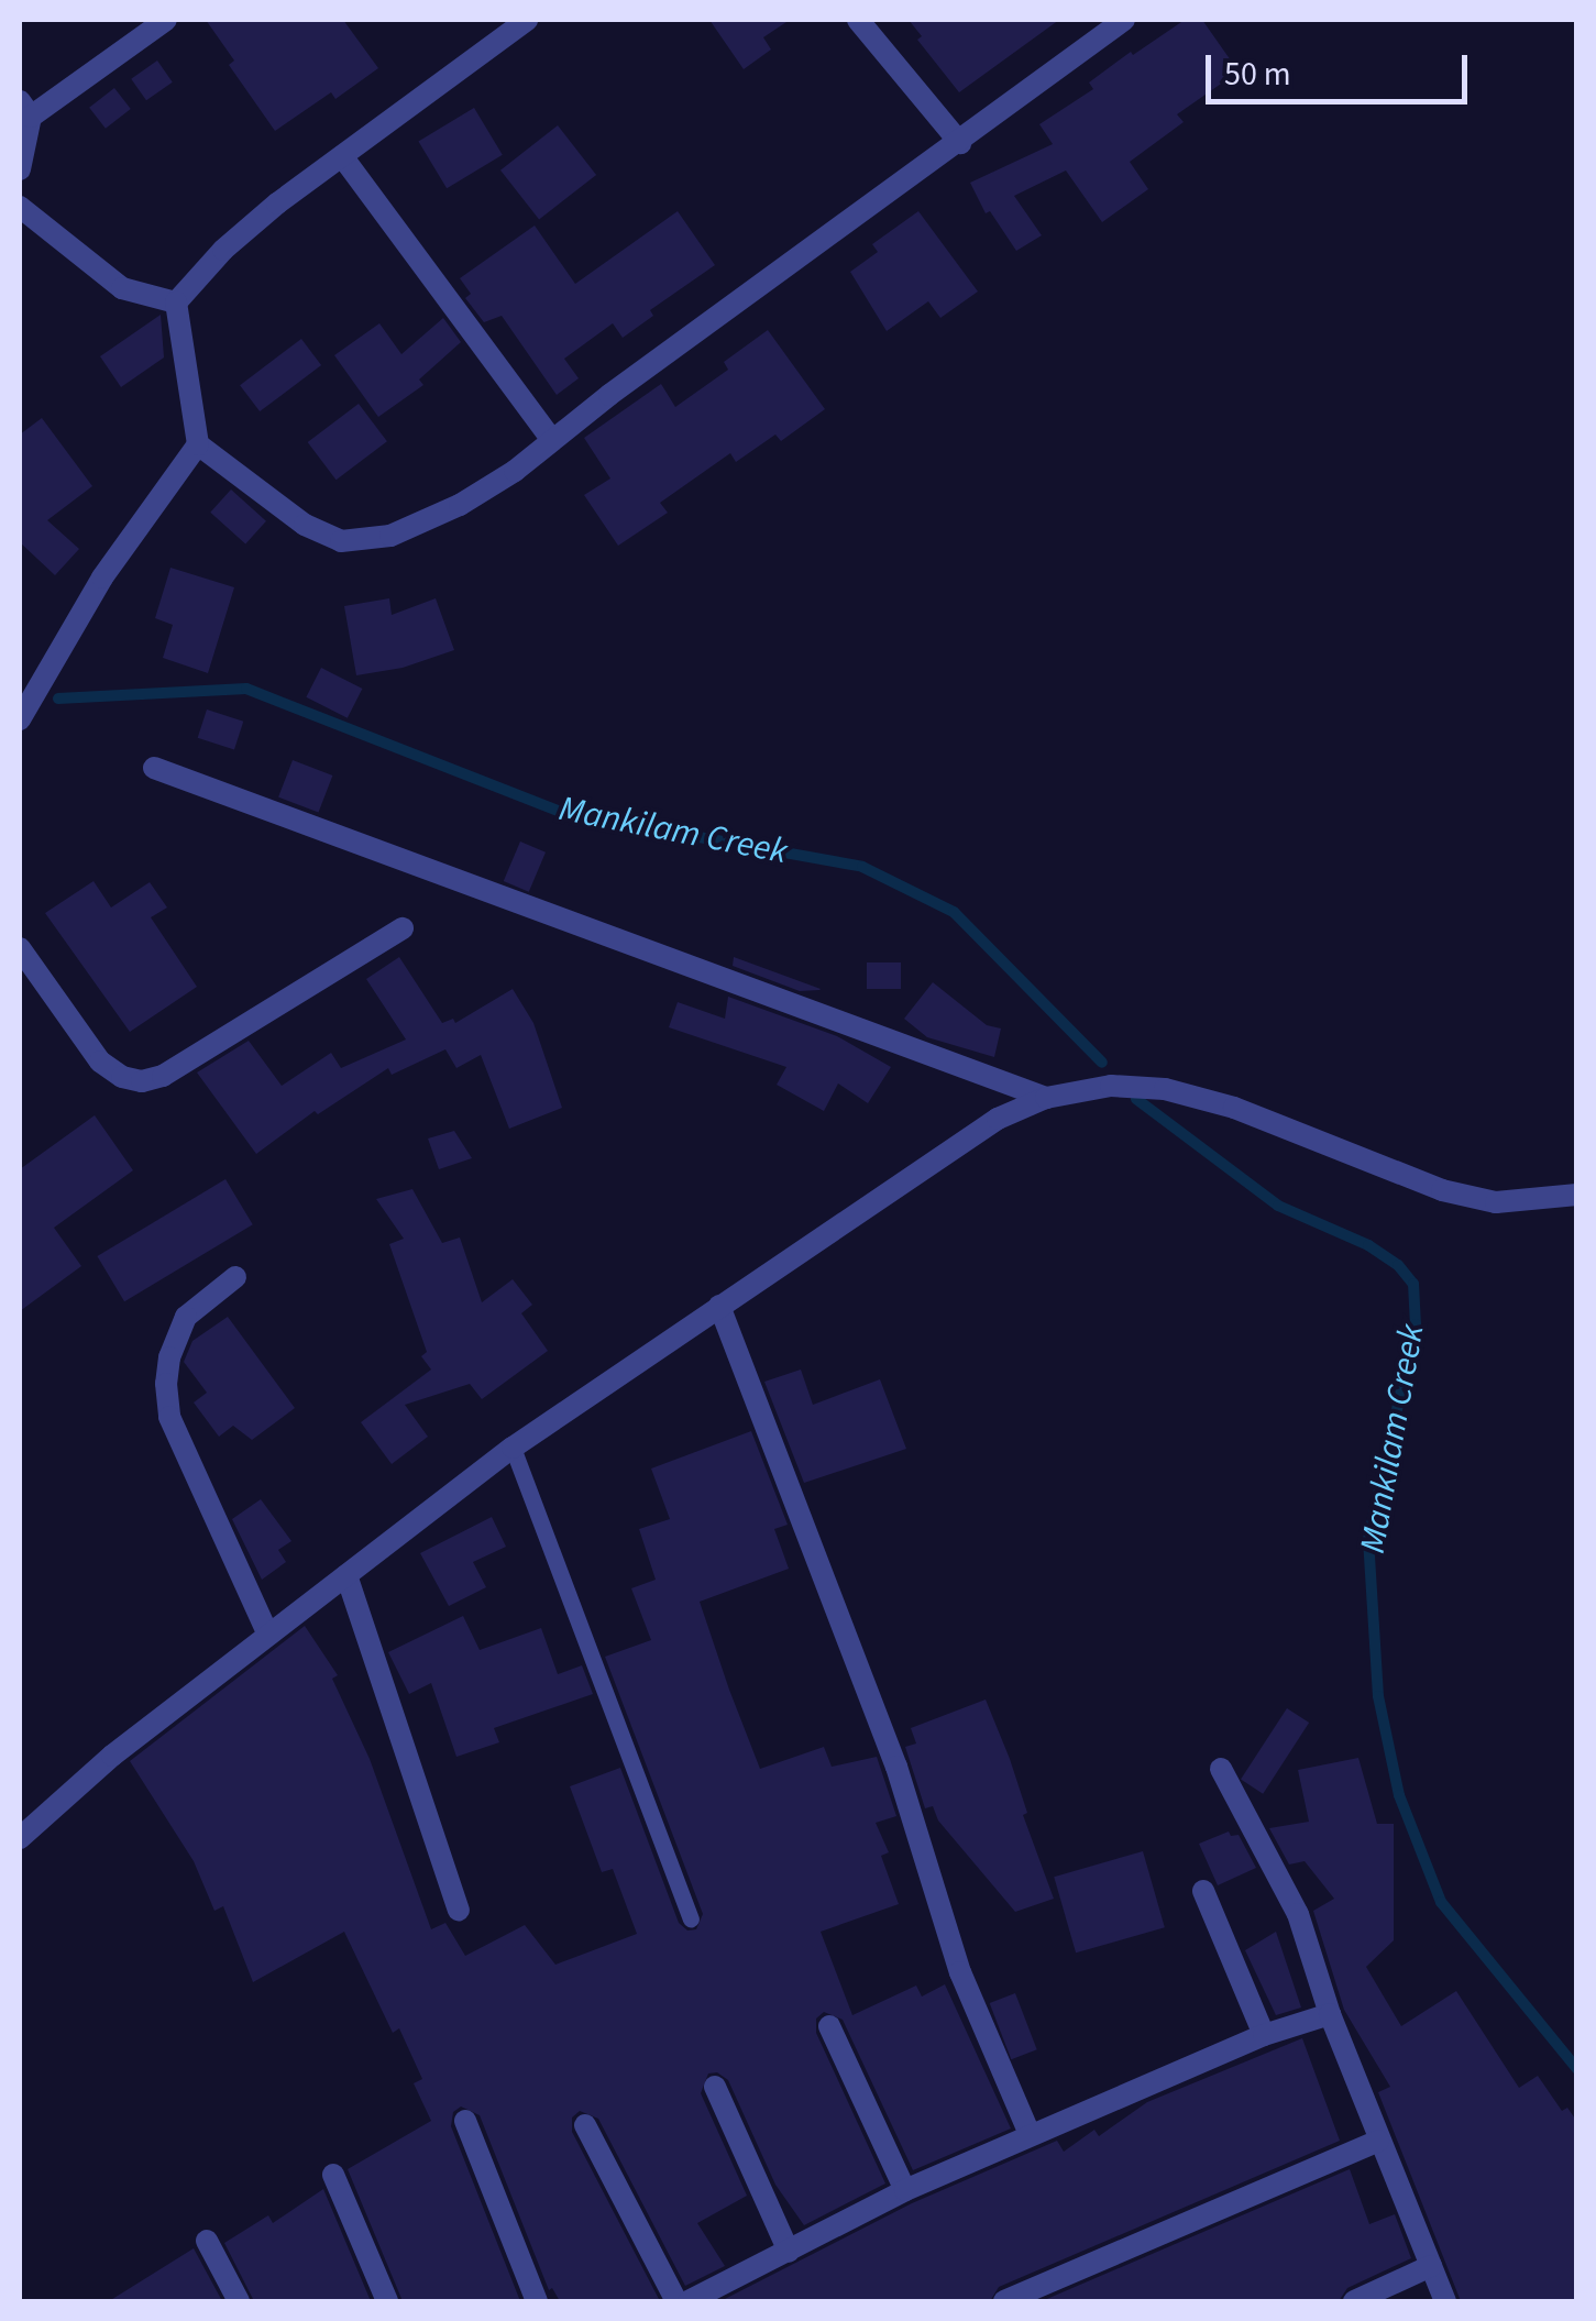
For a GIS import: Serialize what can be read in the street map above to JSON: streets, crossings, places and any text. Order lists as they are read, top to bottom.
{
  "water": ["Mankilam Creek"],
  "scale_bar": "50 m"
}
